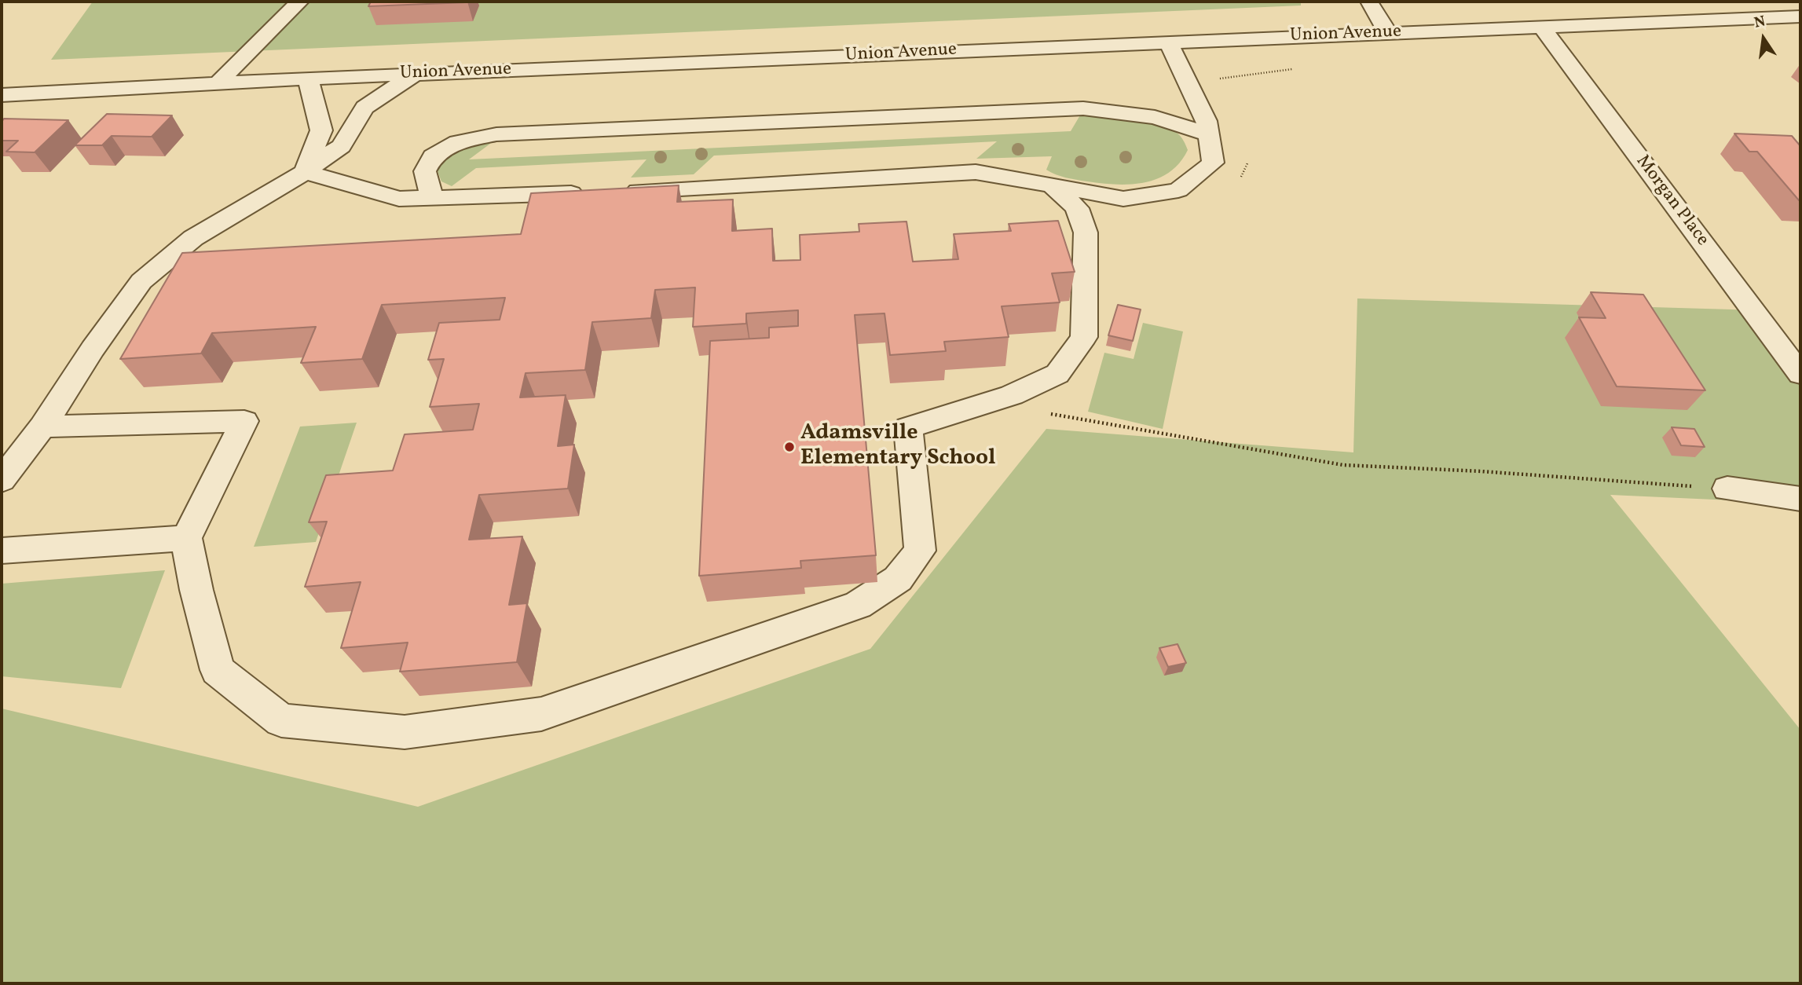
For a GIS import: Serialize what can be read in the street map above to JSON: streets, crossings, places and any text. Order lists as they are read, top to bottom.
{
  "streets": {
    "street": ["Union Avenue", "Morgan Place"]
  },
  "crossings": [
    ["Union Avenue", "Morgan Place"]
  ],
  "places": ["Adamsville Elementary School"],
  "north": "top"
}
